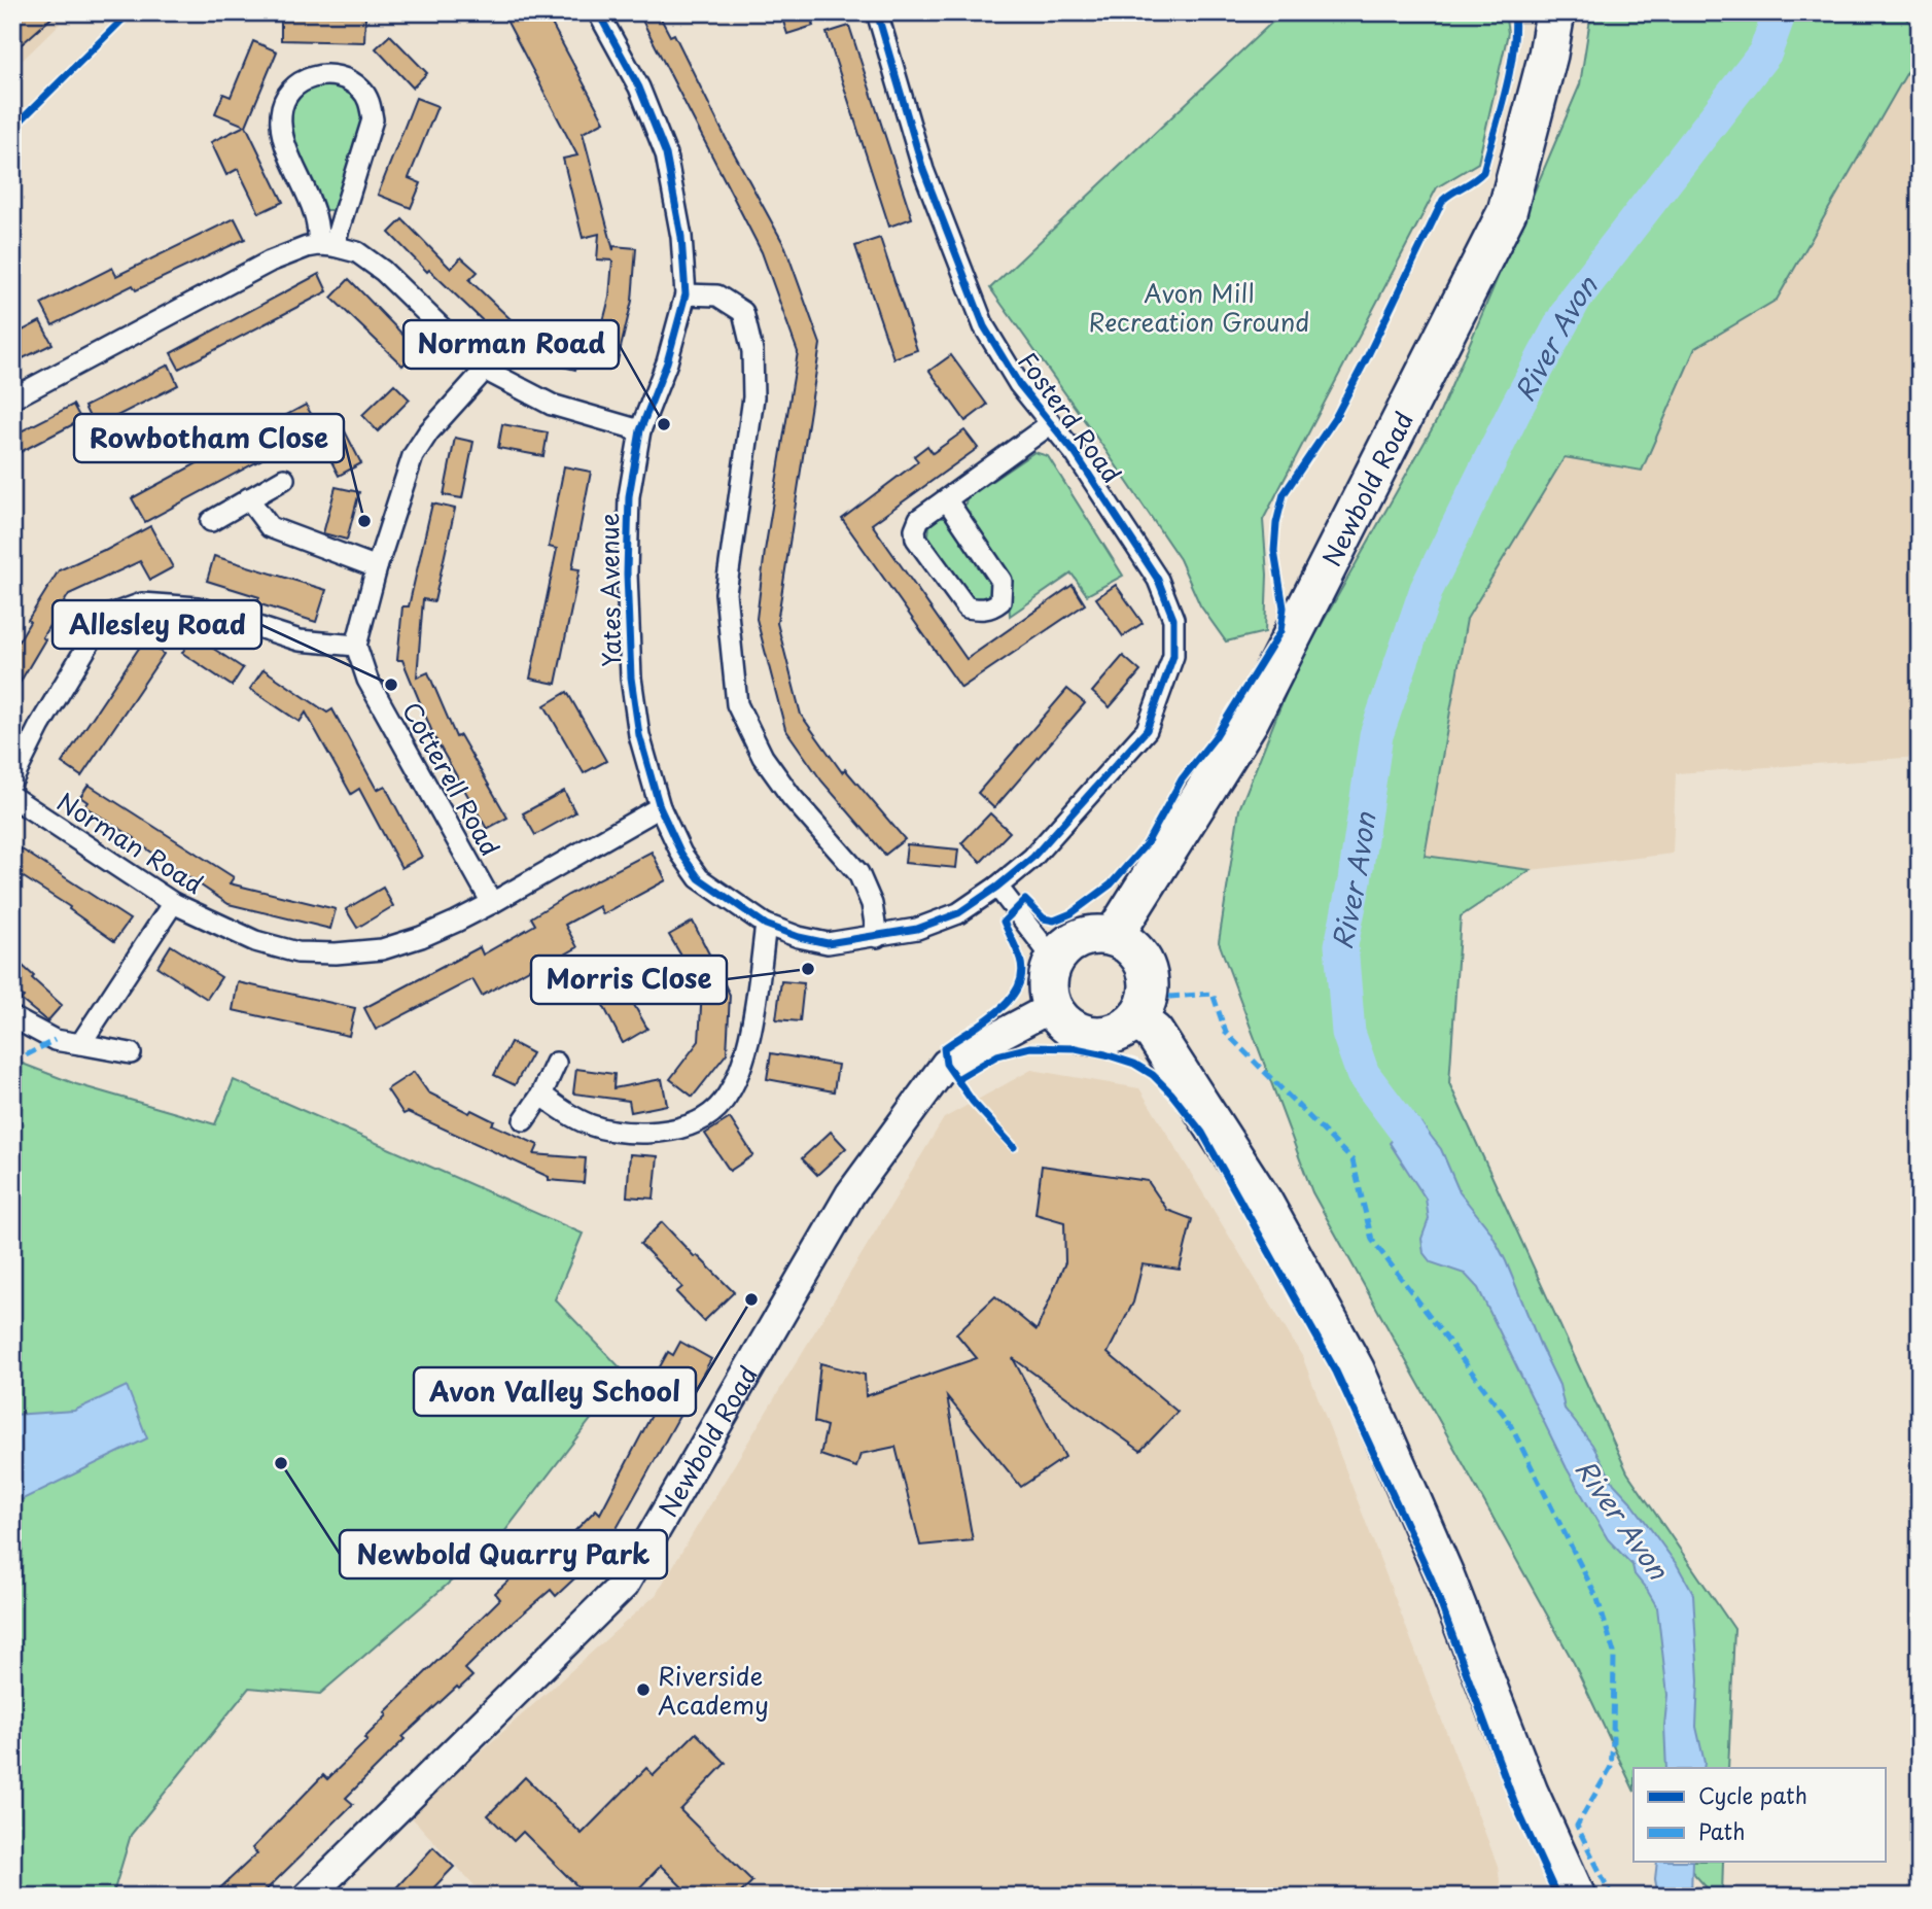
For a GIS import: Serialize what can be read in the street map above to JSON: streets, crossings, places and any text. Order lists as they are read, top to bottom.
{
  "streets": {
    "highway": ["Newbold Road"],
    "street": [
      "Fosterd Road",
      "Yates Avenue",
      "Cotterell Road",
      "Norman Road"
    ]
  },
  "crossings": [
    ["Fosterd Road", "Yates Avenue"],
    ["Yates Avenue", "Norman Road"],
    ["Cotterell Road", "Norman Road"]
  ],
  "water": ["River Avon"],
  "parks": ["Avon Mill Recreation Ground"],
  "places": [
    "Norman Road",
    "Rowbotham Close",
    "Allesley Road",
    "Morris Close",
    "Avon Valley School",
    "Newbold Quarry Park",
    "Riverside Academy"
  ],
  "legend": ["Cycle path", "Path"]
}
